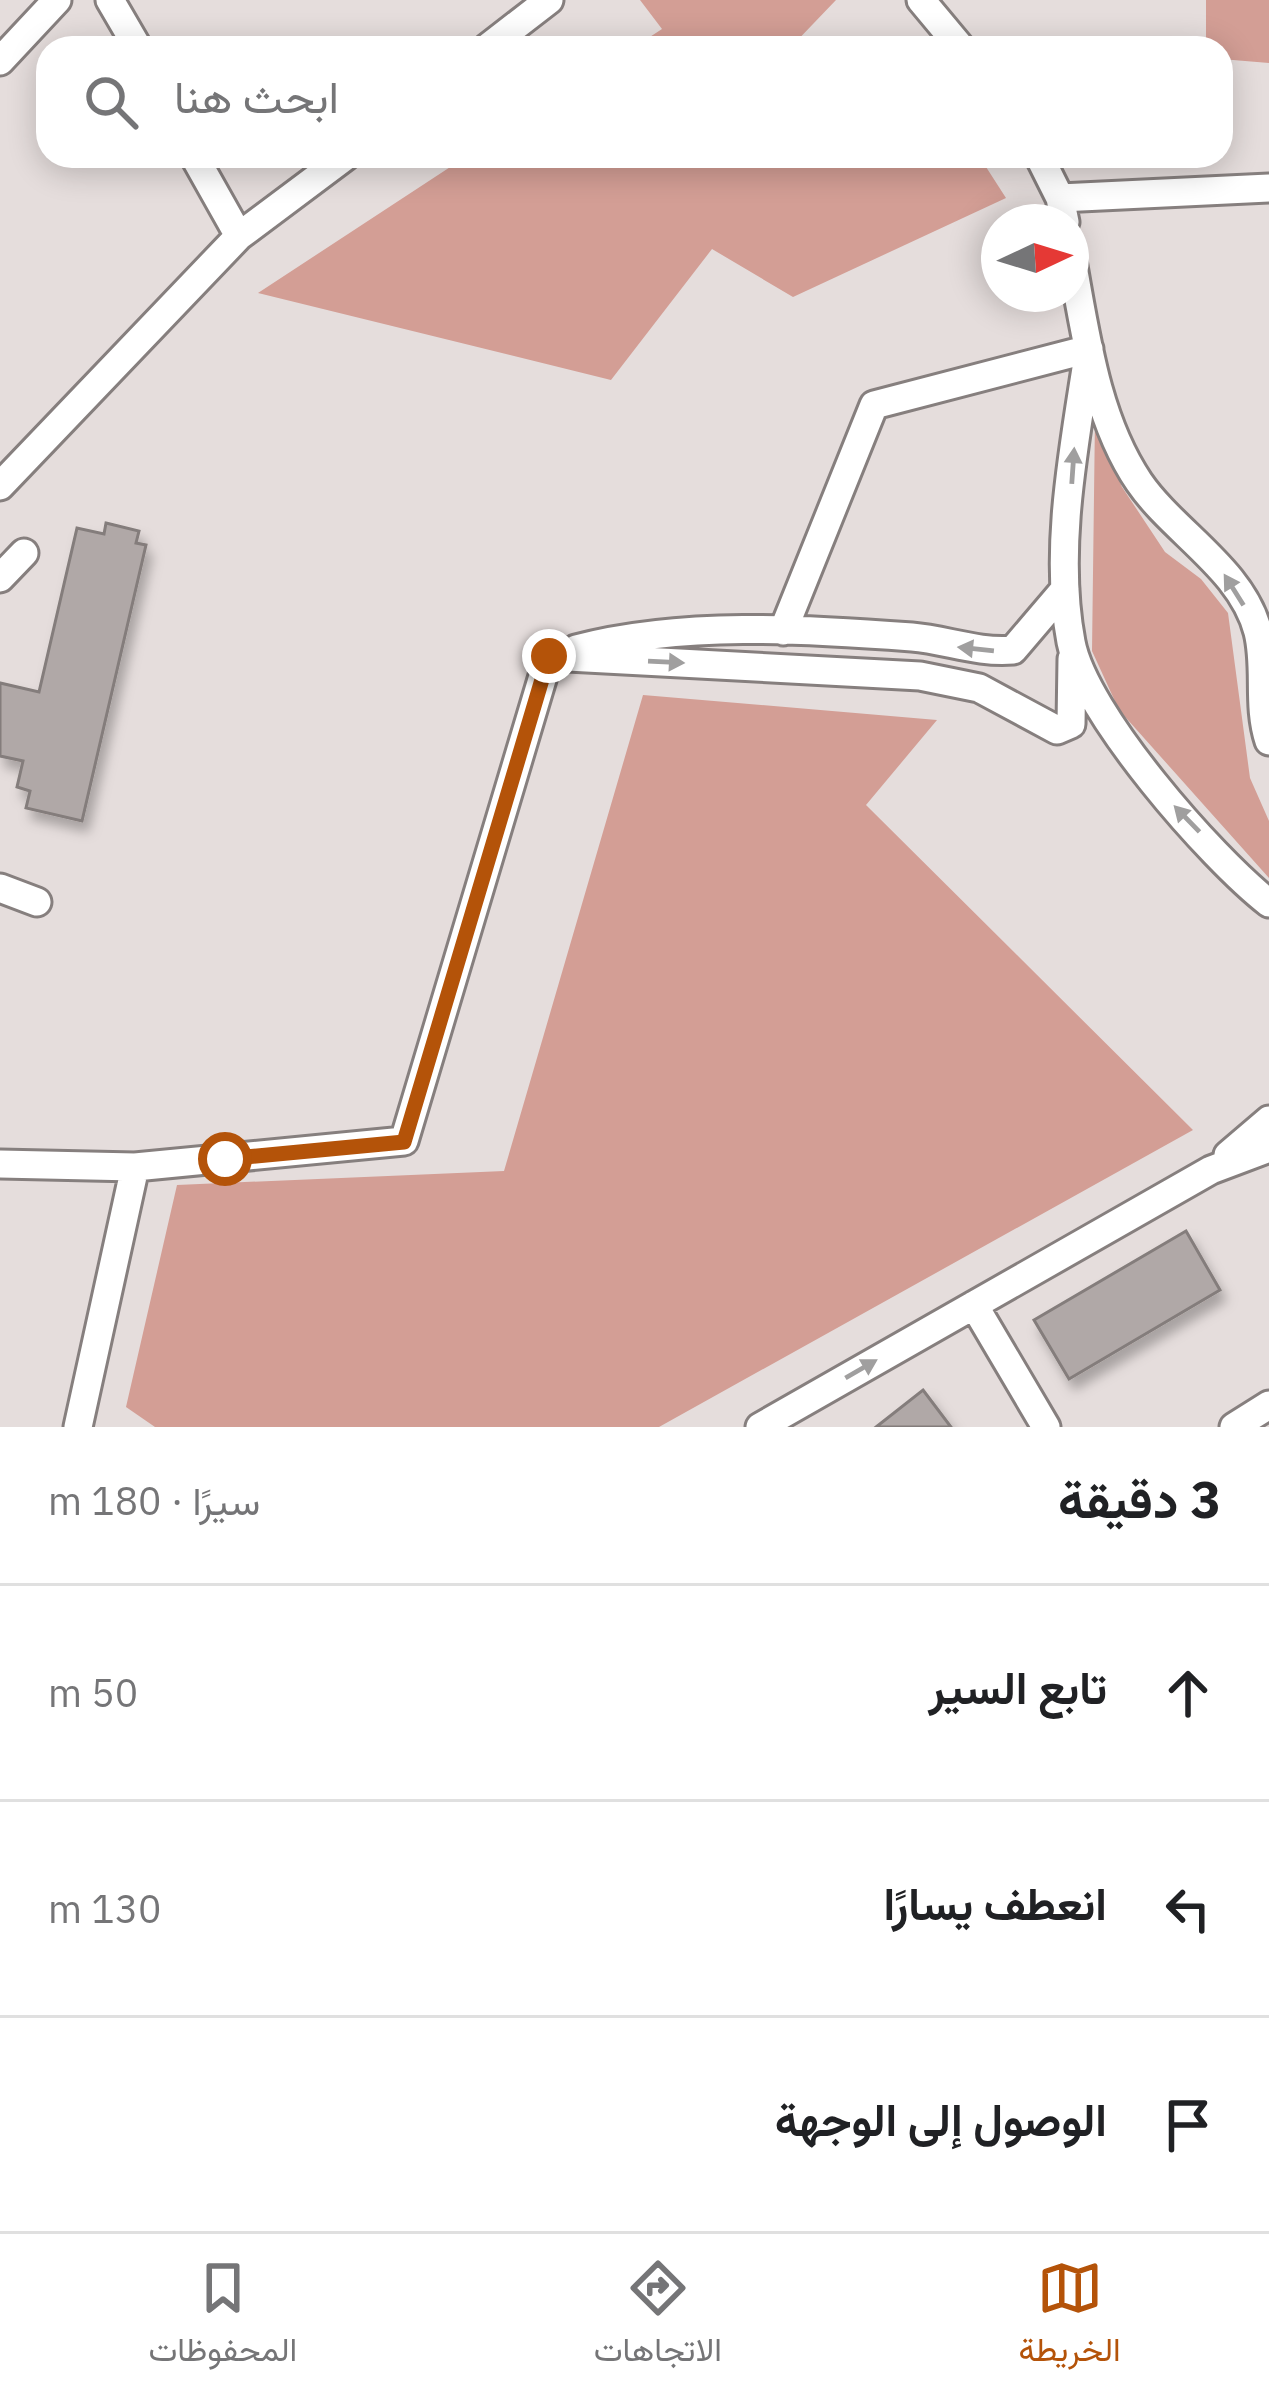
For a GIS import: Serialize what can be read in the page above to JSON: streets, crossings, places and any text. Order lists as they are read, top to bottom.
{
  "north": "right",
  "page": {
    "search": "ابحث هنا",
    "heading": ["3 دقيقة", "سيرًا · 180 m"],
    "list": [
      ["تابع السير", "50 m"],
      ["انعطف يسارًا", "130 m"],
      "الوصول إلى الوجهة"
    ],
    "nav": ["الخريطة", "الاتجاهات", "المحفوظات"]
  }
}
